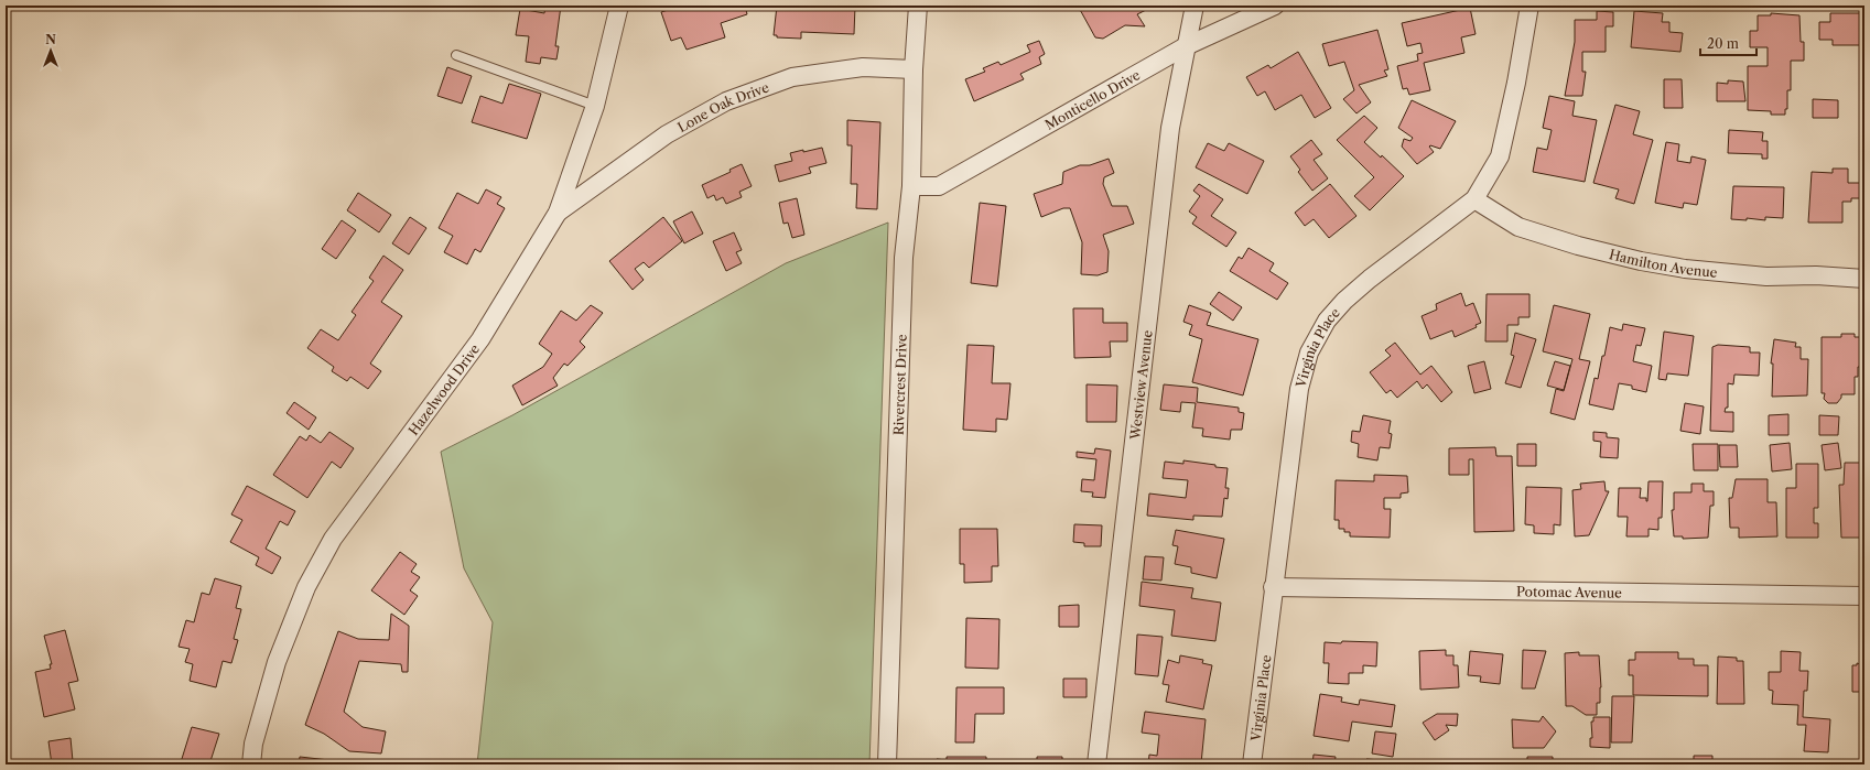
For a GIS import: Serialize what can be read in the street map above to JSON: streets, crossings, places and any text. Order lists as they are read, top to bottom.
{
  "streets": {
    "street": [
      "Monticello Drive",
      "Lone Oak Drive",
      "Hamilton Avenue",
      "Virginia Place",
      "Rivercrest Drive",
      "Westview Avenue",
      "Hazelwood Drive",
      "Potomac Avenue"
    ]
  },
  "crossings": [
    ["Monticello Drive", "Rivercrest Drive"],
    ["Monticello Drive", "Westview Avenue"],
    ["Lone Oak Drive", "Rivercrest Drive"],
    ["Lone Oak Drive", "Hazelwood Drive"],
    ["Hamilton Avenue", "Virginia Place"],
    ["Virginia Place", "Potomac Avenue"]
  ],
  "scale_bar": "20 m",
  "north": "top"
}
